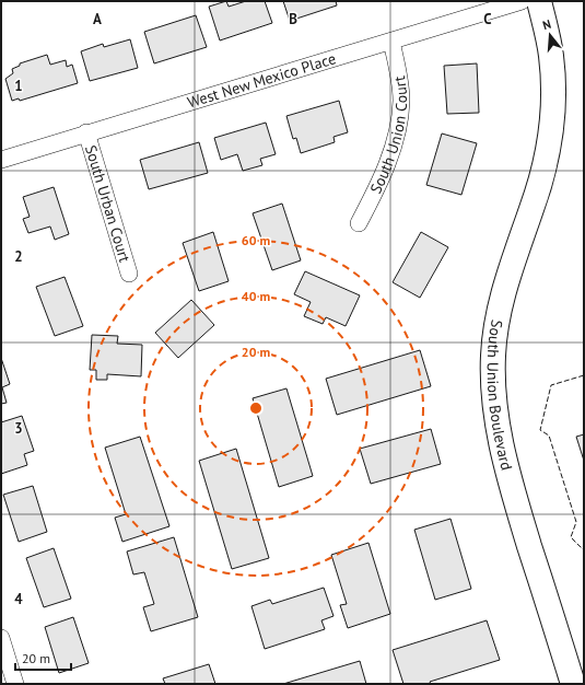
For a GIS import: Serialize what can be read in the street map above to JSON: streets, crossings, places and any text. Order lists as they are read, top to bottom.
{
  "streets": {
    "main road": ["South Union Boulevard"],
    "street": ["West New Mexico Place", "South Union Court", "South Urban Court"]
  },
  "crossings": [
    ["West New Mexico Place", "South Union Court"],
    ["West New Mexico Place", "South Urban Court"]
  ],
  "scale_bar": "20 m",
  "north": "top",
  "grid": {
    "columns": ["A", "B", "C"],
    "rows": [
      "1",
      "2",
      "3",
      "4"
    ]
  },
  "rings": ["60 m", "40 m", "20 m"]
}
